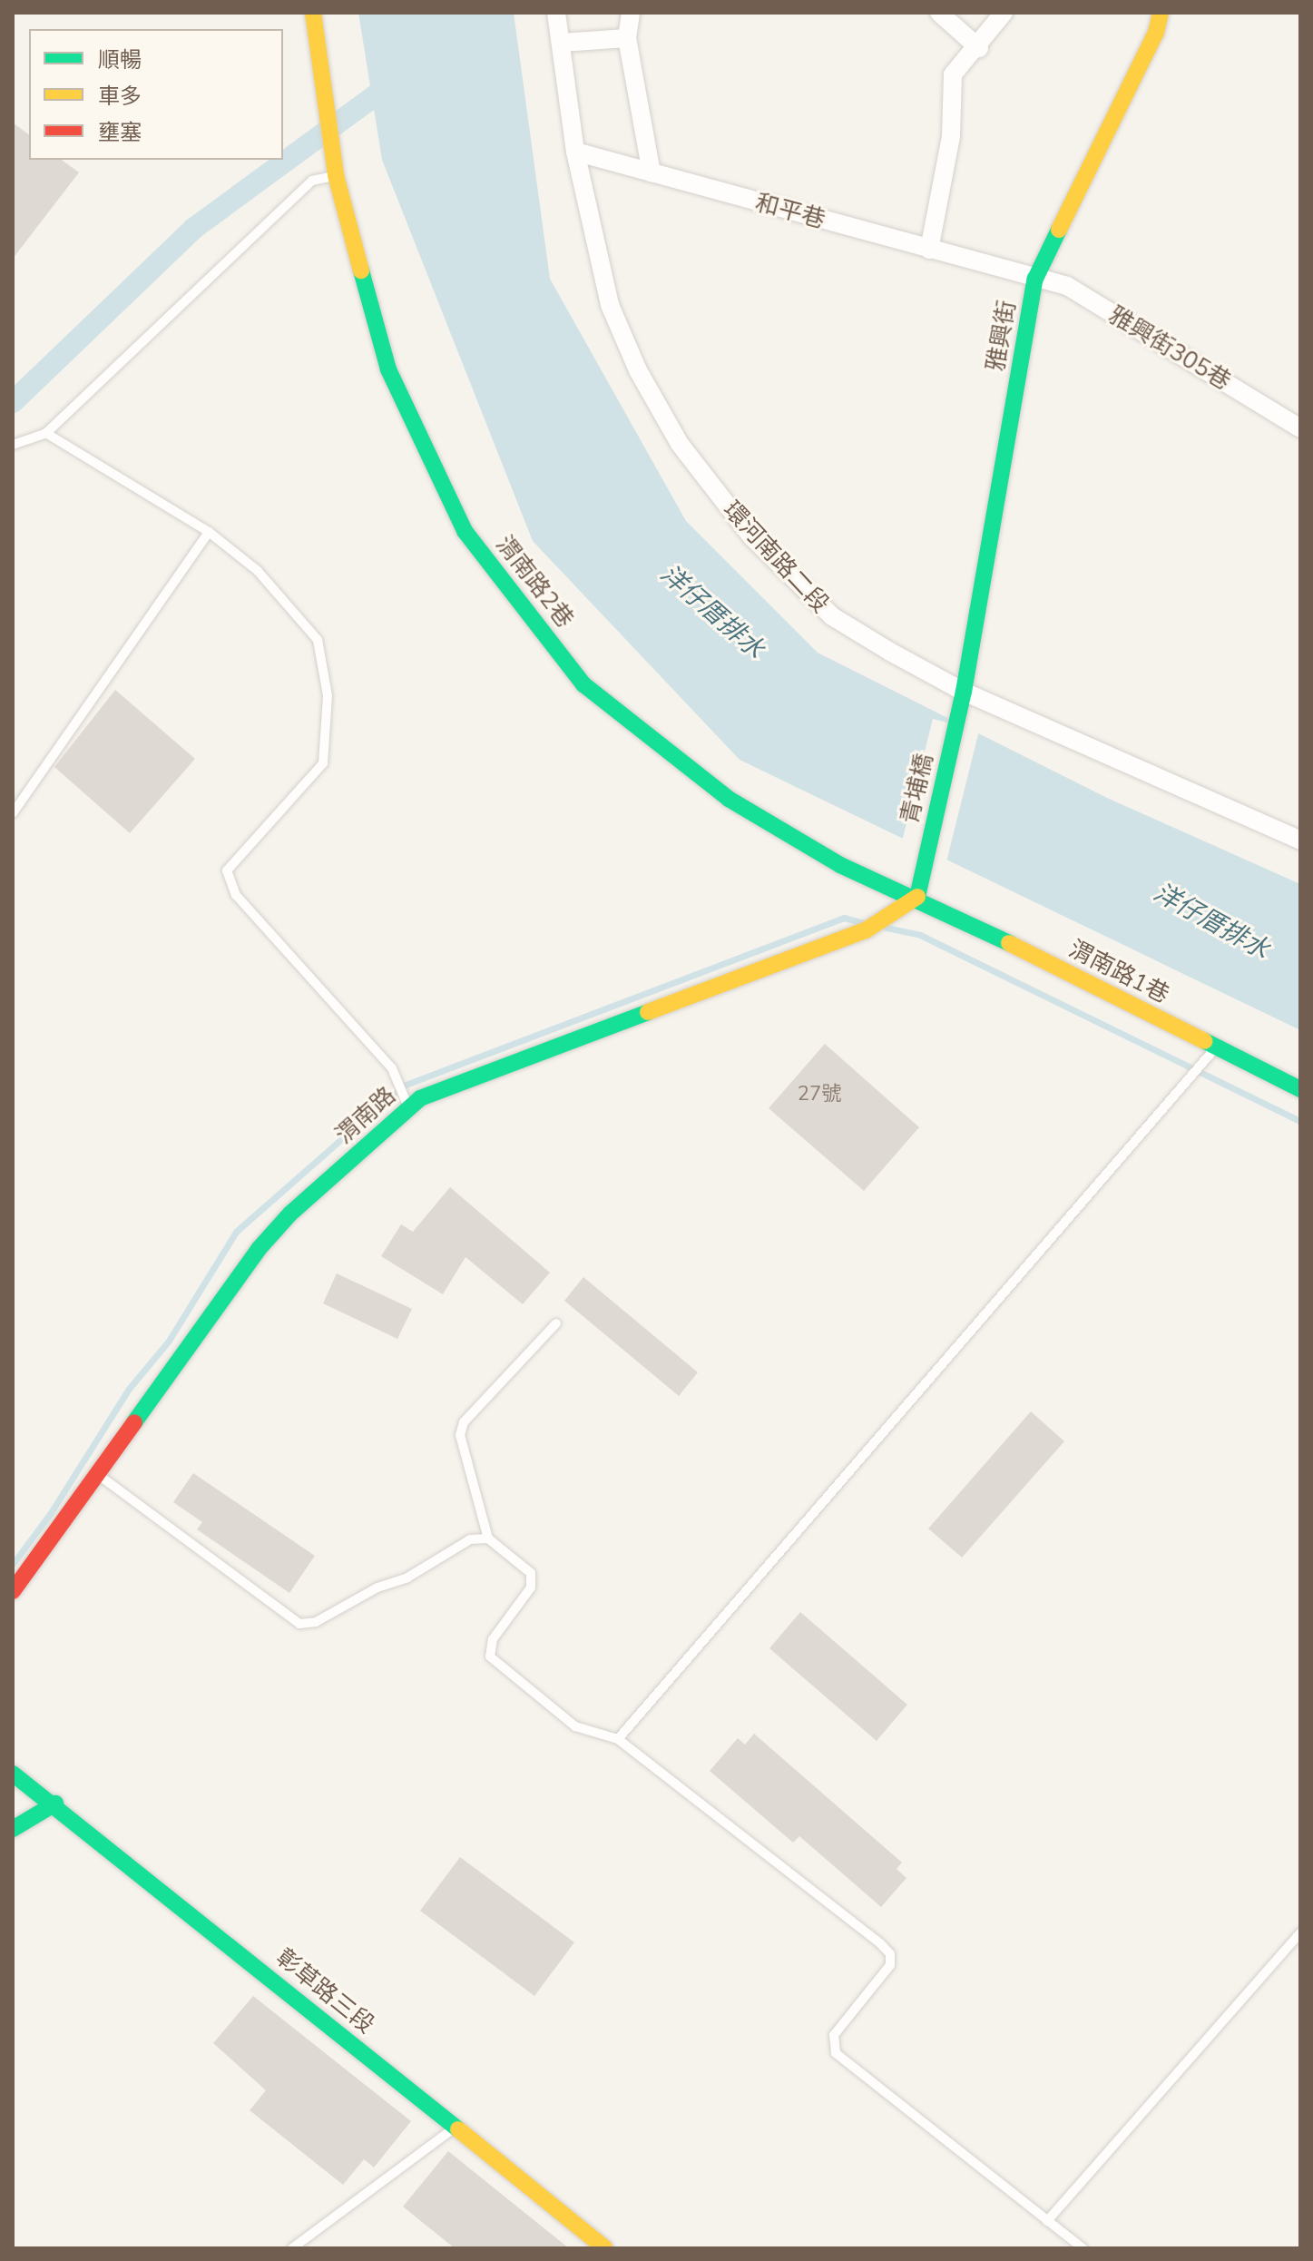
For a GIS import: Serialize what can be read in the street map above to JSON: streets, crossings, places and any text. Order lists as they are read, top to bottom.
{
  "streets": {
    "street": [
      "和平巷",
      "雅興街",
      "雅興街305巷",
      "環河南路二段",
      "渭南路2巷",
      "青埔橋",
      "渭南路1巷",
      "渭南路",
      "彰草路三段"
    ]
  },
  "crossings": [
    ["和平巷", "雅興街"],
    ["和平巷", "雅興街305巷"],
    ["和平巷", "環河南路二段"],
    ["雅興街", "雅興街305巷"],
    ["雅興街", "環河南路二段"],
    ["雅興街", "青埔橋"],
    ["環河南路二段", "青埔橋"],
    ["渭南路2巷", "青埔橋"],
    ["渭南路2巷", "渭南路1巷"],
    ["渭南路2巷", "渭南路"],
    ["青埔橋", "渭南路1巷"],
    ["青埔橋", "渭南路"],
    ["渭南路1巷", "渭南路"]
  ],
  "water": ["洋仔厝排水"],
  "house_numbers": ["27號"],
  "legend": ["順暢", "車多", "壅塞"]
}
